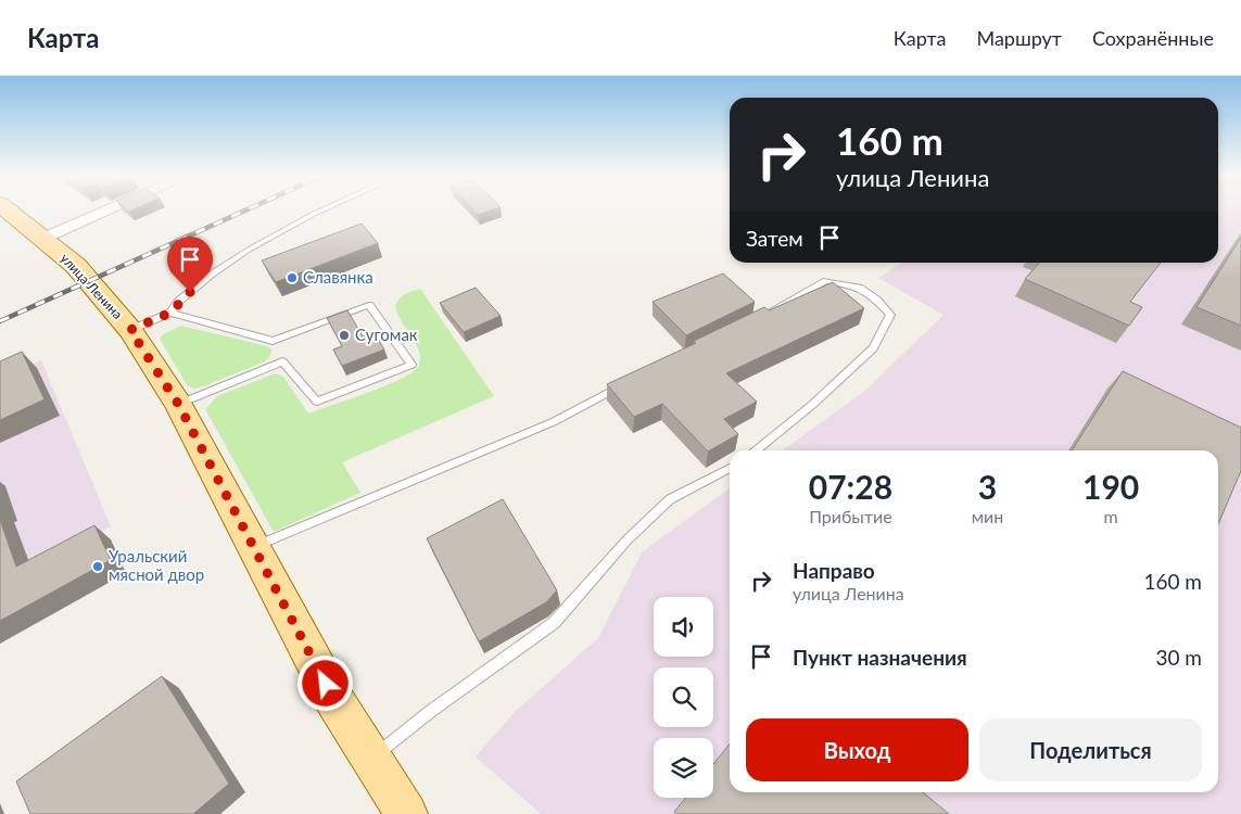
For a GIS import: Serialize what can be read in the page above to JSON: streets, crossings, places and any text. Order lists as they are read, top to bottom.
{
  "streets": {
    "main road": ["улица Ленина"]
  },
  "places": ["Славянка", "Сугомак", "Уральский мясной двор"],
  "page": {
    "header": "Карта",
    "nav": ["Карта", "Маршрут", "Сохранённые"],
    "turn": ["160 m", "улица Ленина"],
    "then": "Затем",
    "eta": [
      "07:28",
      "Прибытие",
      "3",
      "мин",
      "190",
      "m"
    ],
    "list": [
      {
        "name": "Направо",
        "note": "улица Ленина",
        "value": "160 m"
      },
      {
        "name": "Пункт назначения",
        "value": "30 m"
      }
    ],
    "buttons": ["Выход", "Поделиться"]
  }
}
